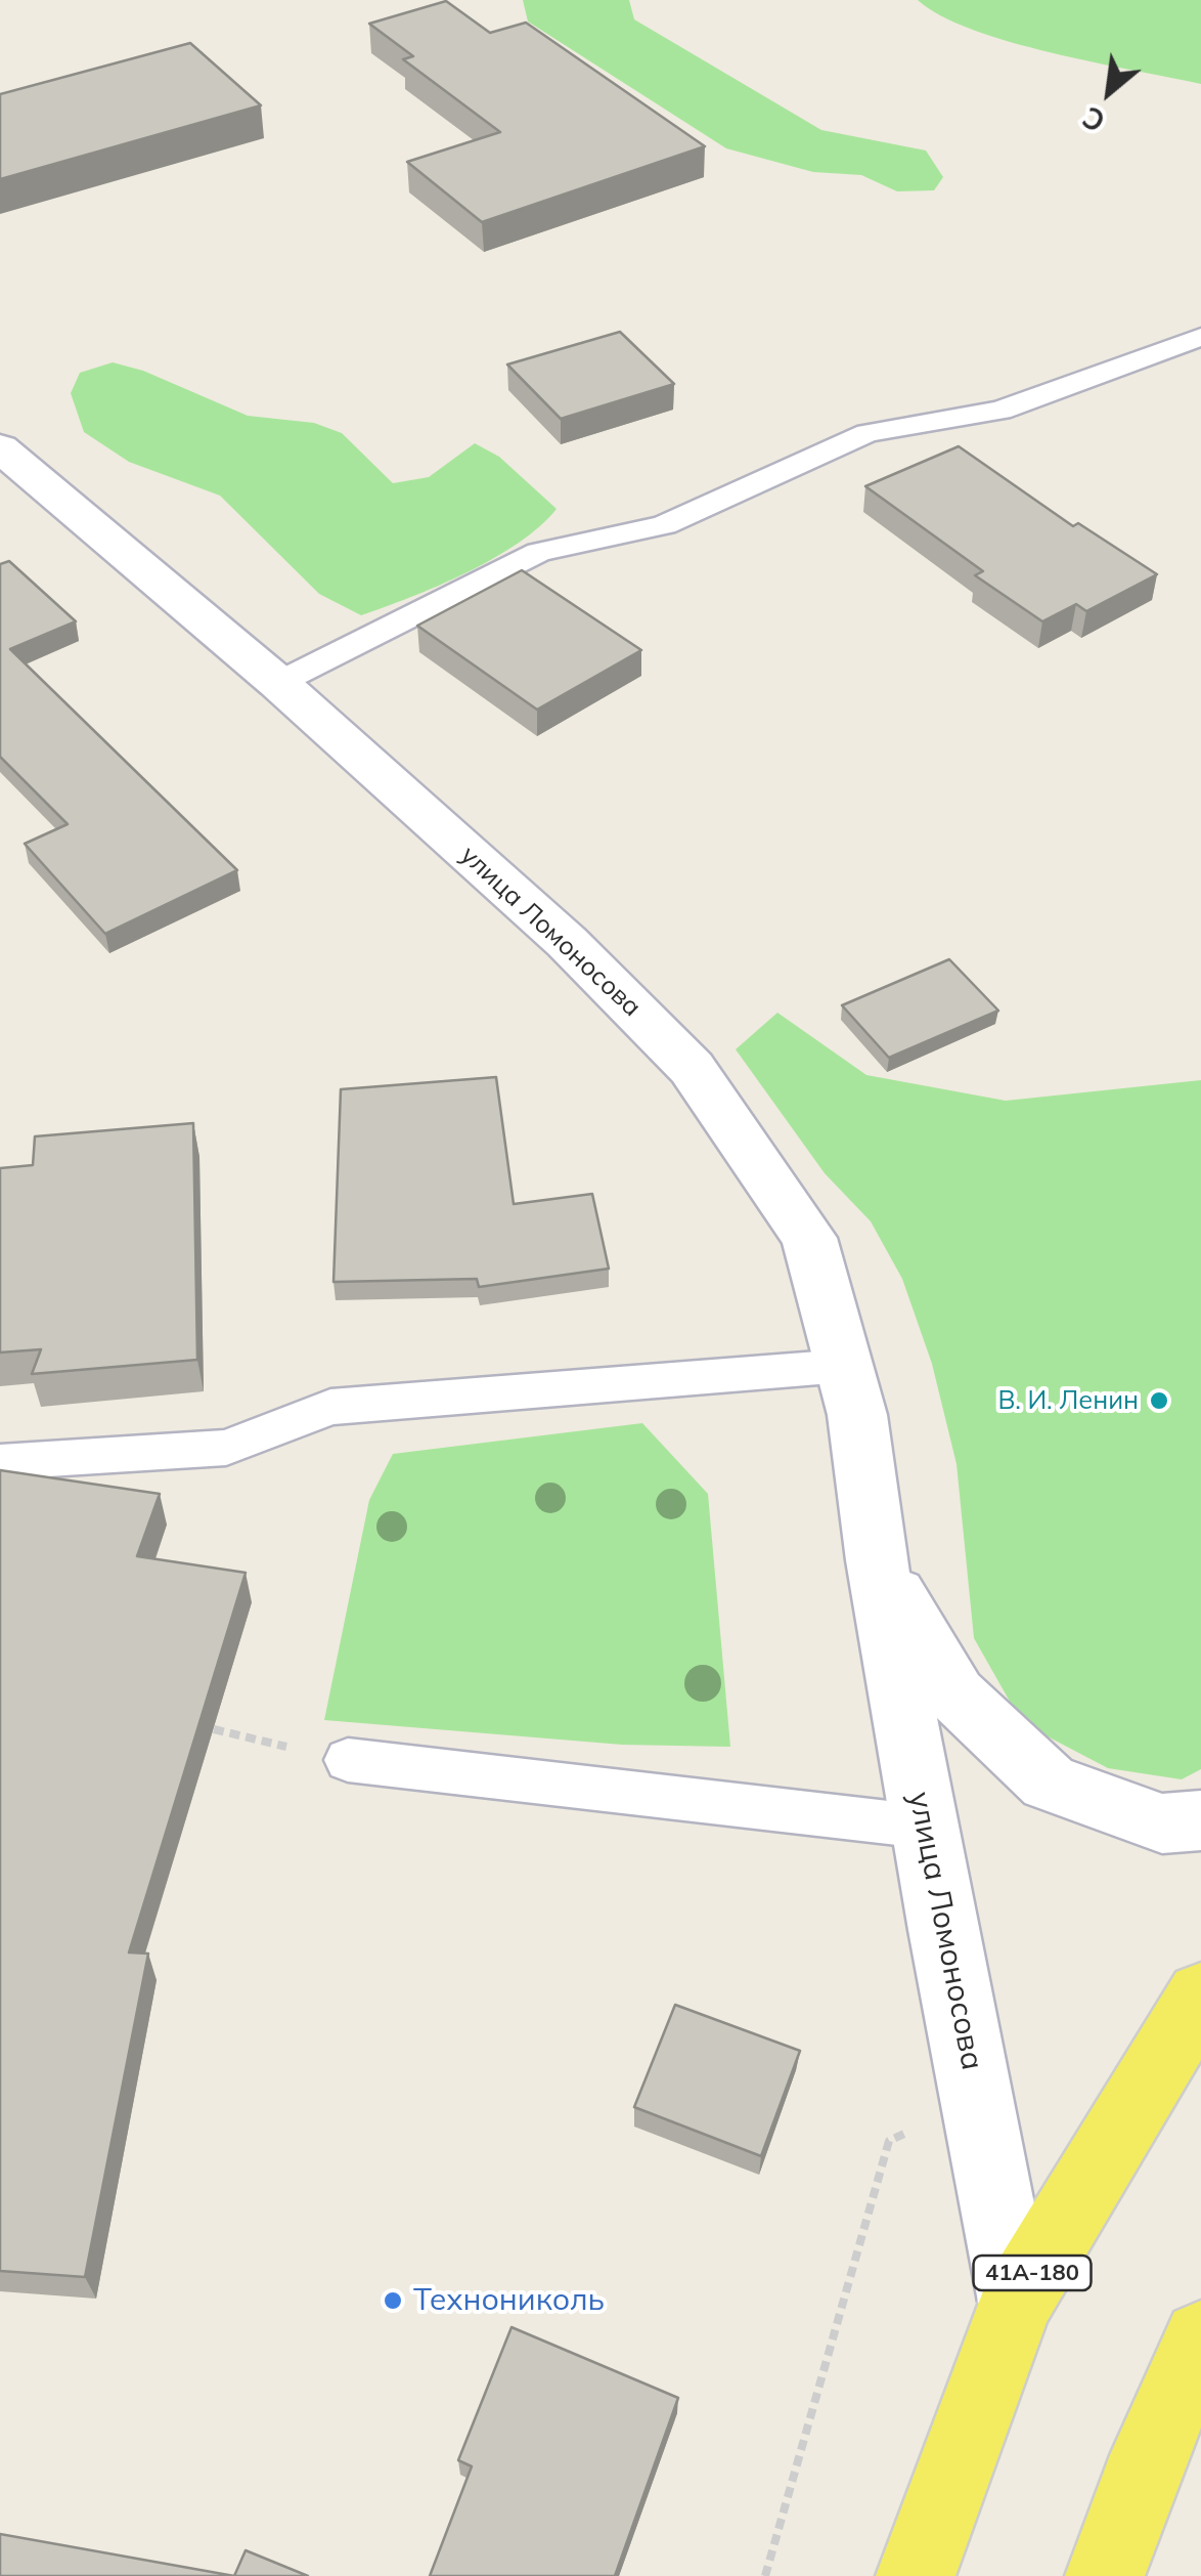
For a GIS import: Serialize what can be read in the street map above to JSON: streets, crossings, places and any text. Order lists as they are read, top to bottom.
{
  "streets": {
    "main road": ["41А-180"],
    "street": ["улица Ломоносова"]
  },
  "crossings": [
    ["улица Ломоносова", "41А-180"]
  ],
  "places": ["В. И. Ленин", "Технониколь"],
  "north": "bottom left"
}
